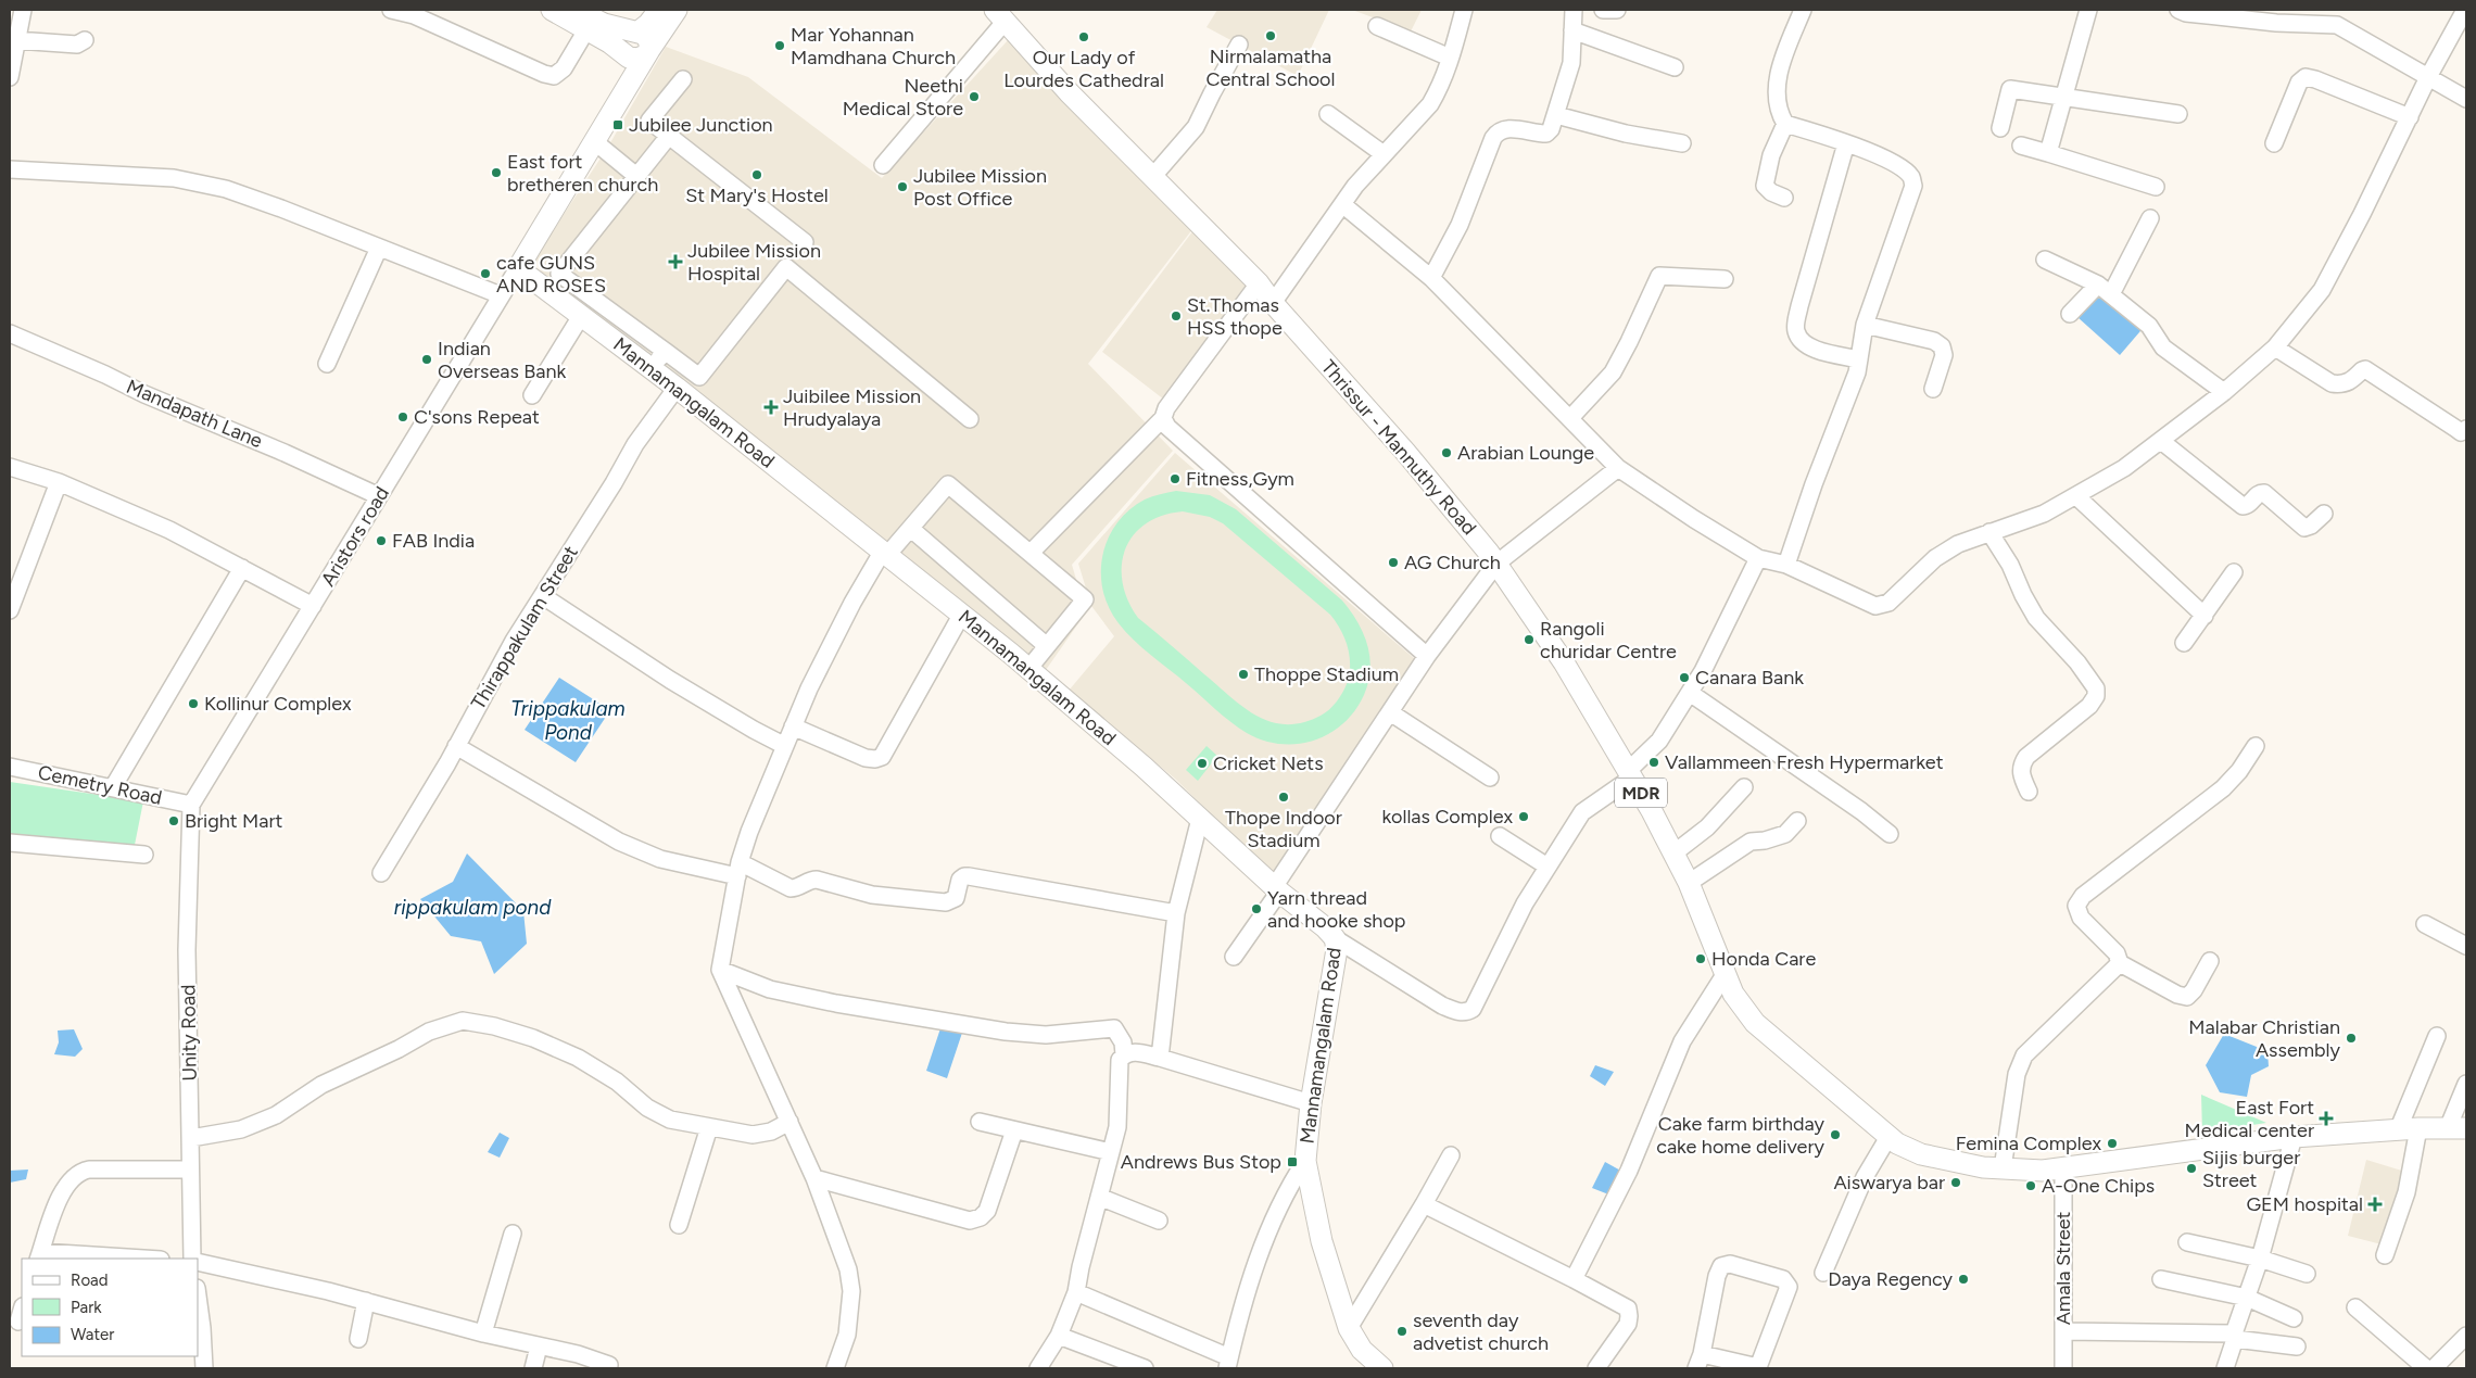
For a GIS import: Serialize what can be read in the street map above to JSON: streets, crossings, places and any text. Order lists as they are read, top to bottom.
{
  "streets": {
    "main road": ["Mannamangalam Road", "Thrissur - Mannuthy Road", "MDR"],
    "street": [
      "Mandapath Lane",
      "Aristors road",
      "Thirappakulam Street",
      "Cemetry Road",
      "Unity Road",
      "Amala Street"
    ]
  },
  "crossings": [
    ["Mannamangalam Road", "Aristors road"],
    ["Mannamangalam Road", "Thirappakulam Street"],
    ["Mandapath Lane", "Aristors road"],
    ["Thrissur - Mannuthy Road", "Amala Street"],
    ["Aristors road", "Cemetry Road"],
    ["Aristors road", "Unity Road"],
    ["Cemetry Road", "Unity Road"]
  ],
  "water": ["Trippakulam Pond", "rippakulam pond"],
  "places": {
    "other": [
      "Nirmalamatha Central School",
      "Our Lady of Lourdes Cathedral",
      "Mar Yohannan Mamdhana Church",
      "Neethi Medical Store",
      "East fort bretheren church",
      "St Mary's Hostel",
      "Jubilee Mission Post Office",
      "cafe GUNS AND ROSES",
      "St.Thomas HSS thope",
      "Indian Overseas Bank",
      "C'sons Repeat",
      "Arabian Lounge",
      "Fitness,Gym",
      "FAB India",
      "AG Church",
      "Rangoli churidar Centre",
      "Thoppe Stadium",
      "Canara Bank",
      "Kollinur Complex",
      "Vallammeen Fresh Hypermarket",
      "Cricket Nets",
      "Thope Indoor Stadium",
      "kollas Complex",
      "Bright Mart",
      "Yarn thread and hooke shop",
      "Honda Care",
      "Malabar Christian Assembly",
      "Cake farm birthday cake home delivery",
      "Femina Complex",
      "Sijis burger Street",
      "Aiswarya bar",
      "A-One Chips",
      "Daya Regency",
      "seventh day advetist church"
    ],
    "transit": ["Jubilee Junction", "Andrews Bus Stop"],
    "health": [
      "Jubilee Mission Hospital",
      "Juibilee Mission Hrudyalaya",
      "East Fort Medical center",
      "GEM hospital"
    ]
  },
  "legend": ["Road", "Park", "Water"]
}
